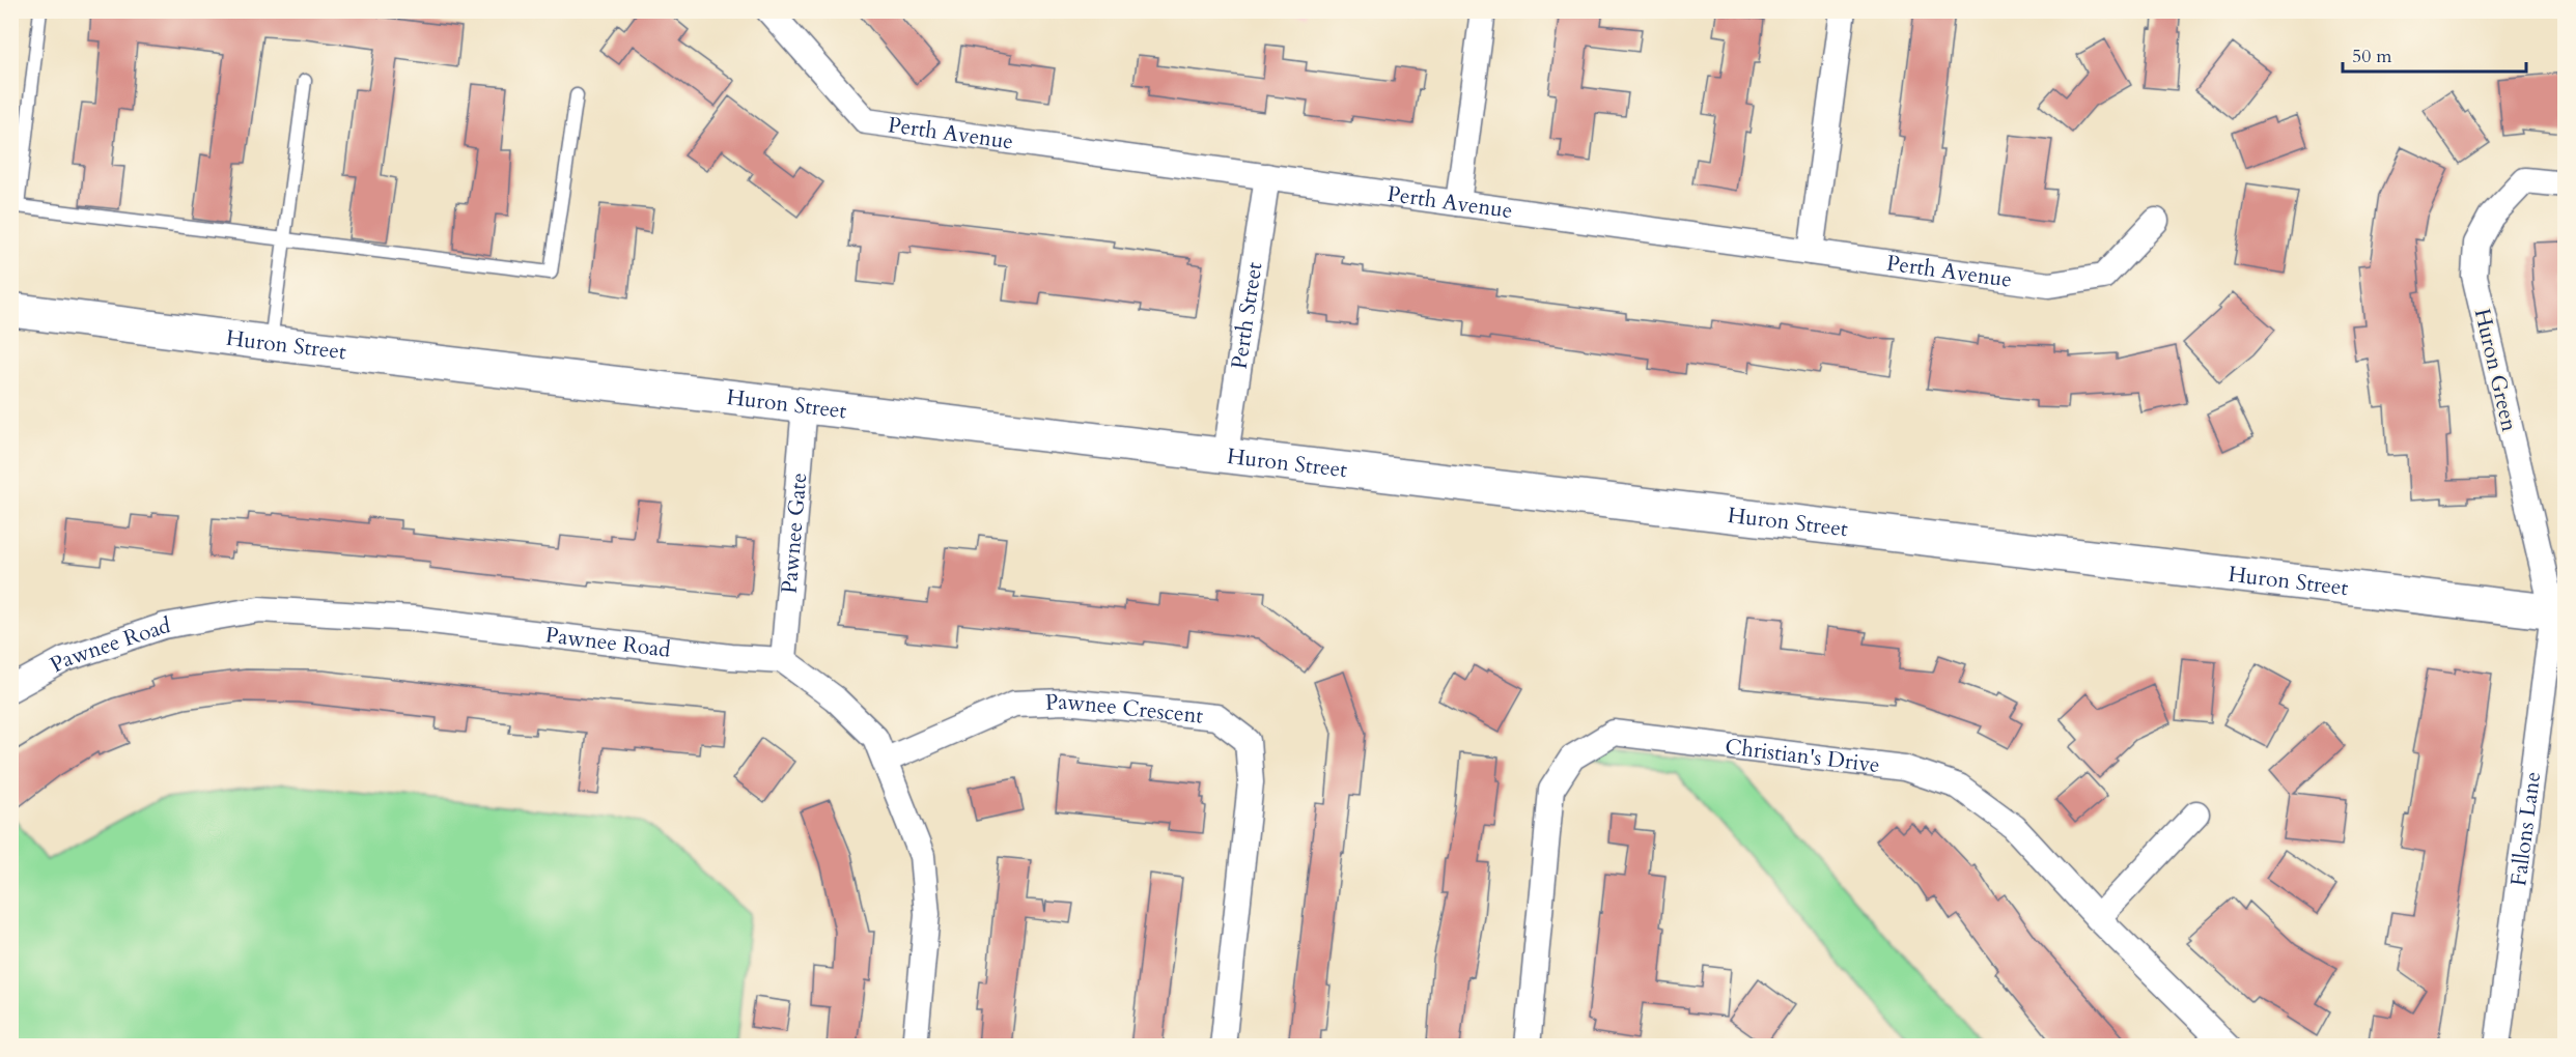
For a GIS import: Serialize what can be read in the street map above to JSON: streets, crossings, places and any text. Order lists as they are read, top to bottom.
{
  "streets": {
    "main road": ["Huron Street"],
    "street": [
      "Perth Avenue",
      "Perth Street",
      "Huron Green",
      "Pawnee Gate",
      "Pawnee Road",
      "Pawnee Crescent",
      "Christian's Drive",
      "Fallons Lane"
    ]
  },
  "crossings": [
    ["Perth Avenue", "Perth Street"],
    ["Perth Street", "Huron Street"],
    ["Huron Street", "Huron Green"],
    ["Huron Street", "Pawnee Gate"],
    ["Huron Street", "Fallons Lane"],
    ["Huron Green", "Fallons Lane"],
    ["Pawnee Gate", "Pawnee Road"]
  ],
  "scale_bar": "50 m"
}
